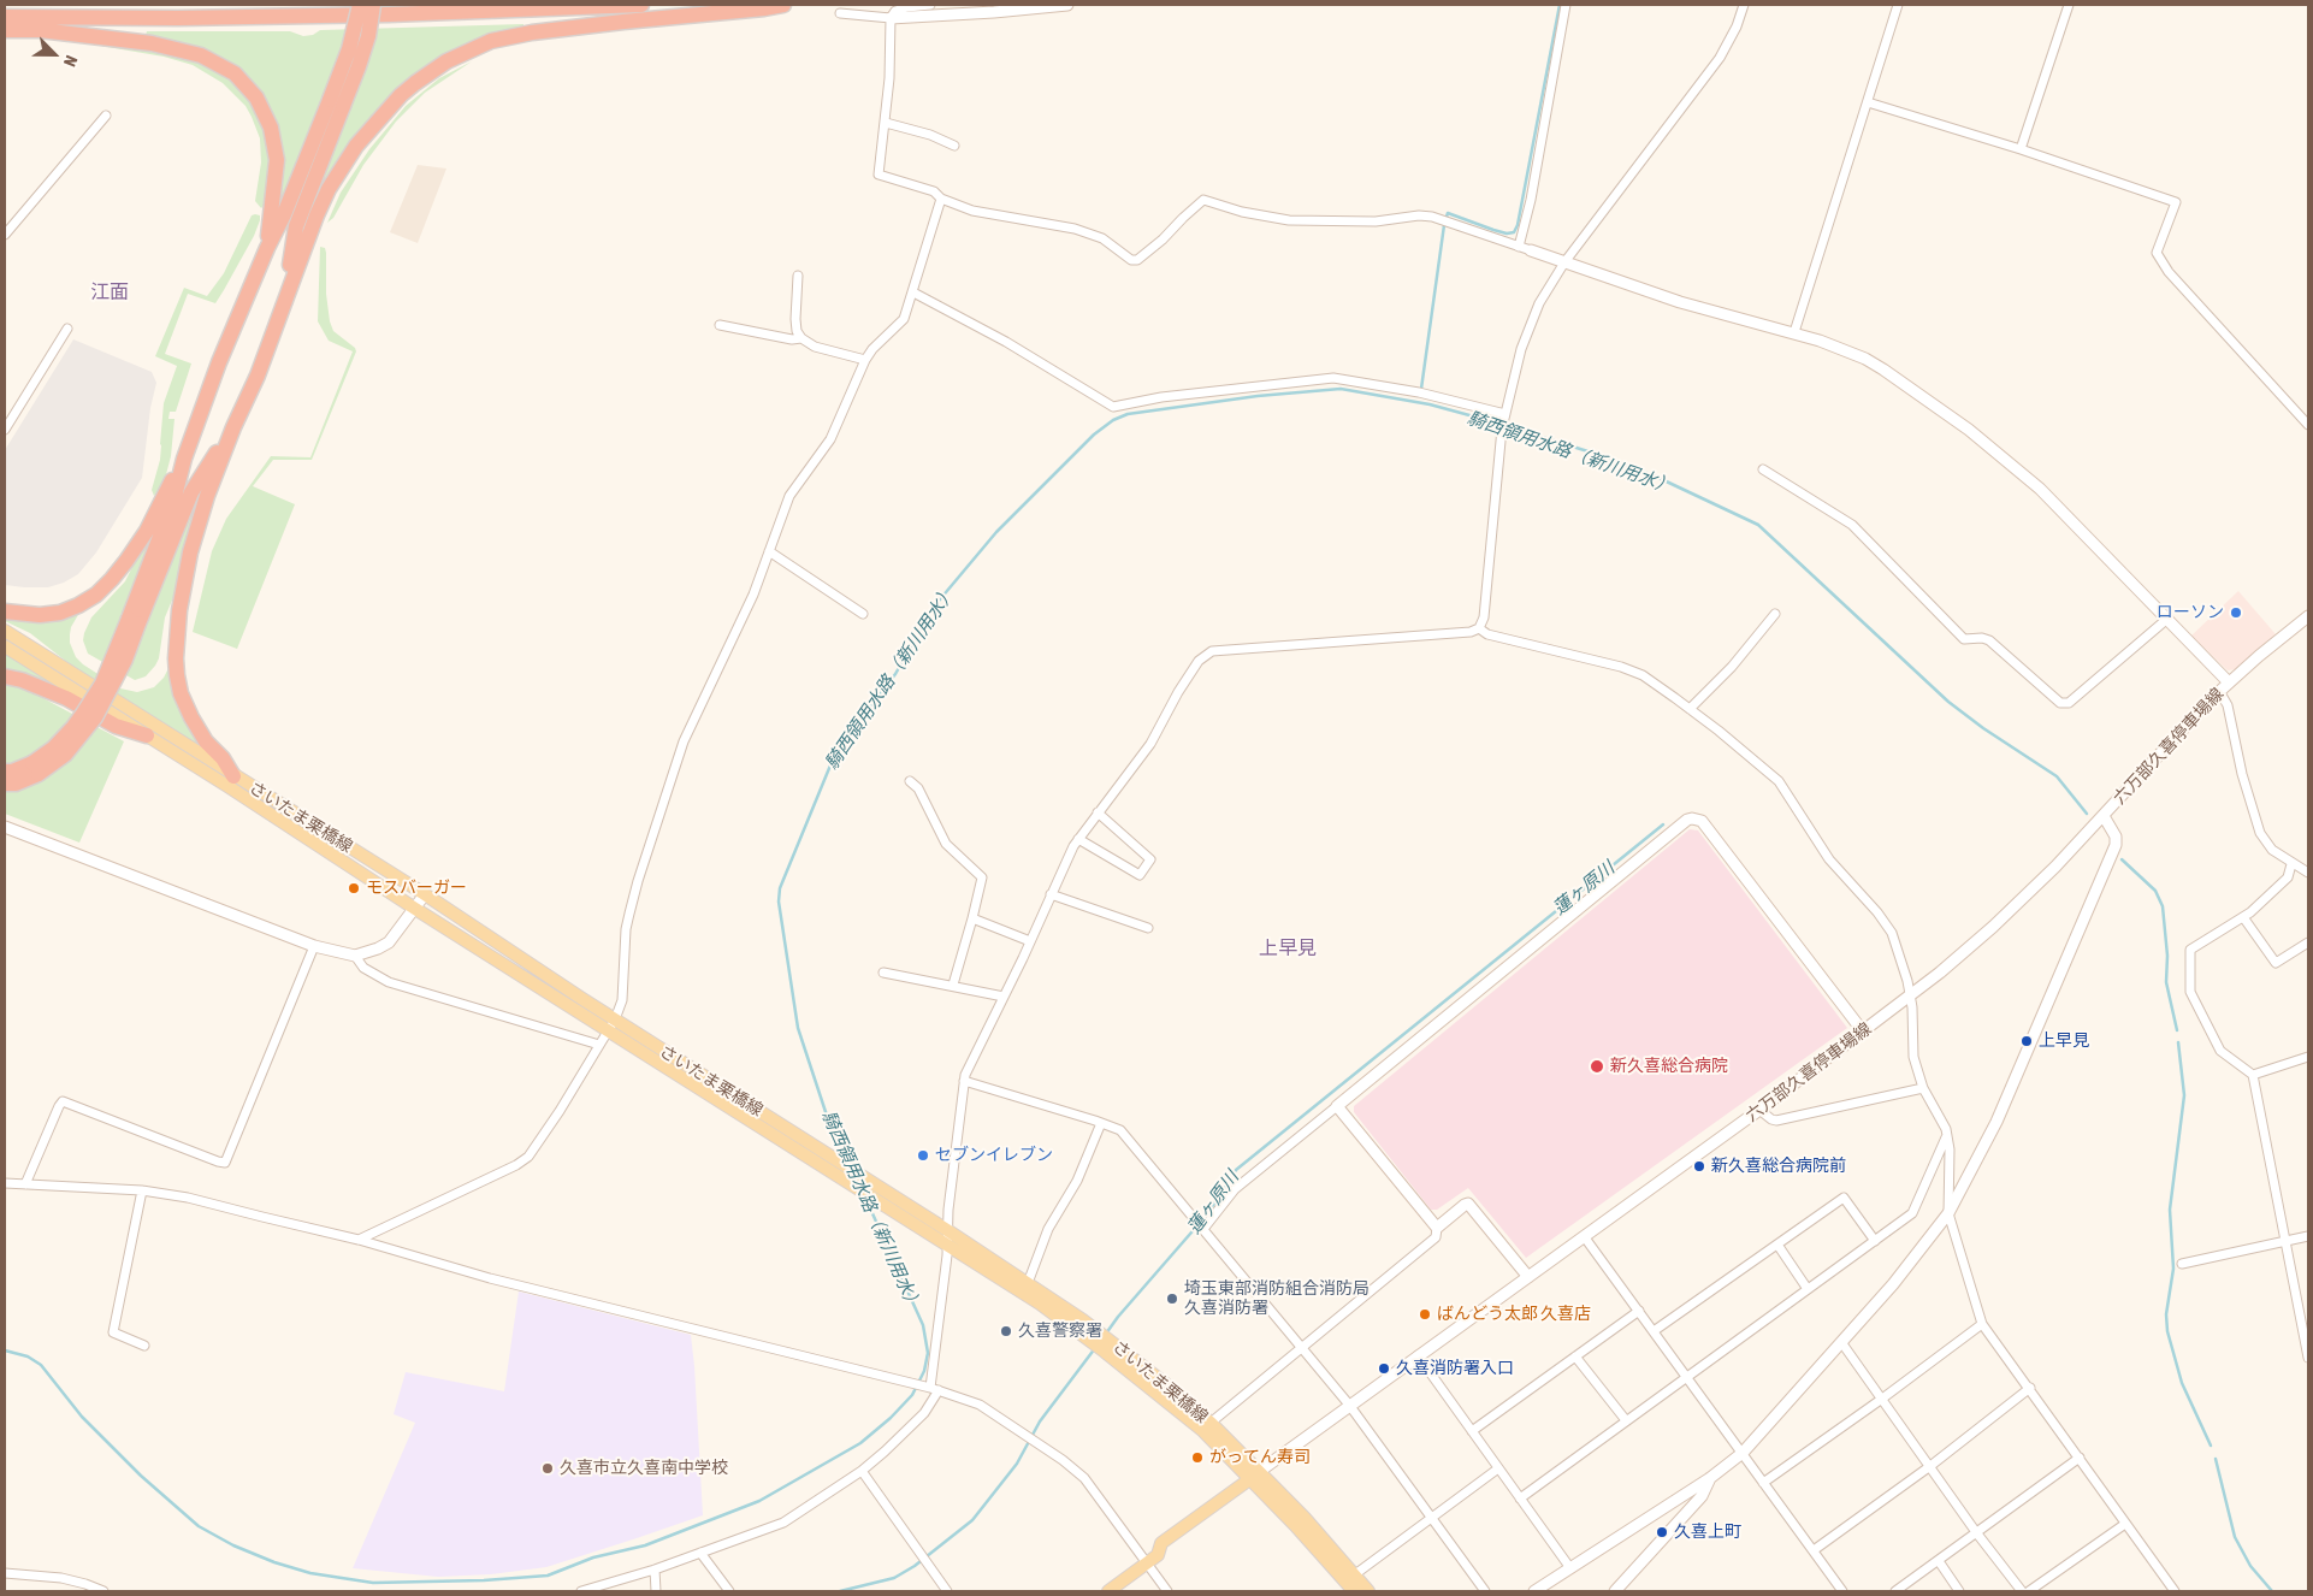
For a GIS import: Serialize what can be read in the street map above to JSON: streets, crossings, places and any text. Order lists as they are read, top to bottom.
{
  "streets": {
    "main road": ["さいたま栗橋線"],
    "street": ["六万部久喜停車場線"]
  },
  "crossings": [
    ["六万部久喜停車場線", "さいたま栗橋線"]
  ],
  "districts": ["江面", "上早見"],
  "water": ["騎西領用水路（新川用水）", "蓮ヶ原川"],
  "places": [
    "ローソン",
    "モスバーガー",
    "上早見",
    "新久喜総合病院",
    "セブンイレブン",
    "新久喜総合病院前",
    "埼玉東部消防組合消防局 久喜消防署",
    "ばんどう太郎 久喜店",
    "久喜警察署",
    "久喜消防署入口",
    "がってん寿司",
    "久喜市立久喜南中学校",
    "久喜上町"
  ],
  "north": "bottom right"
}
